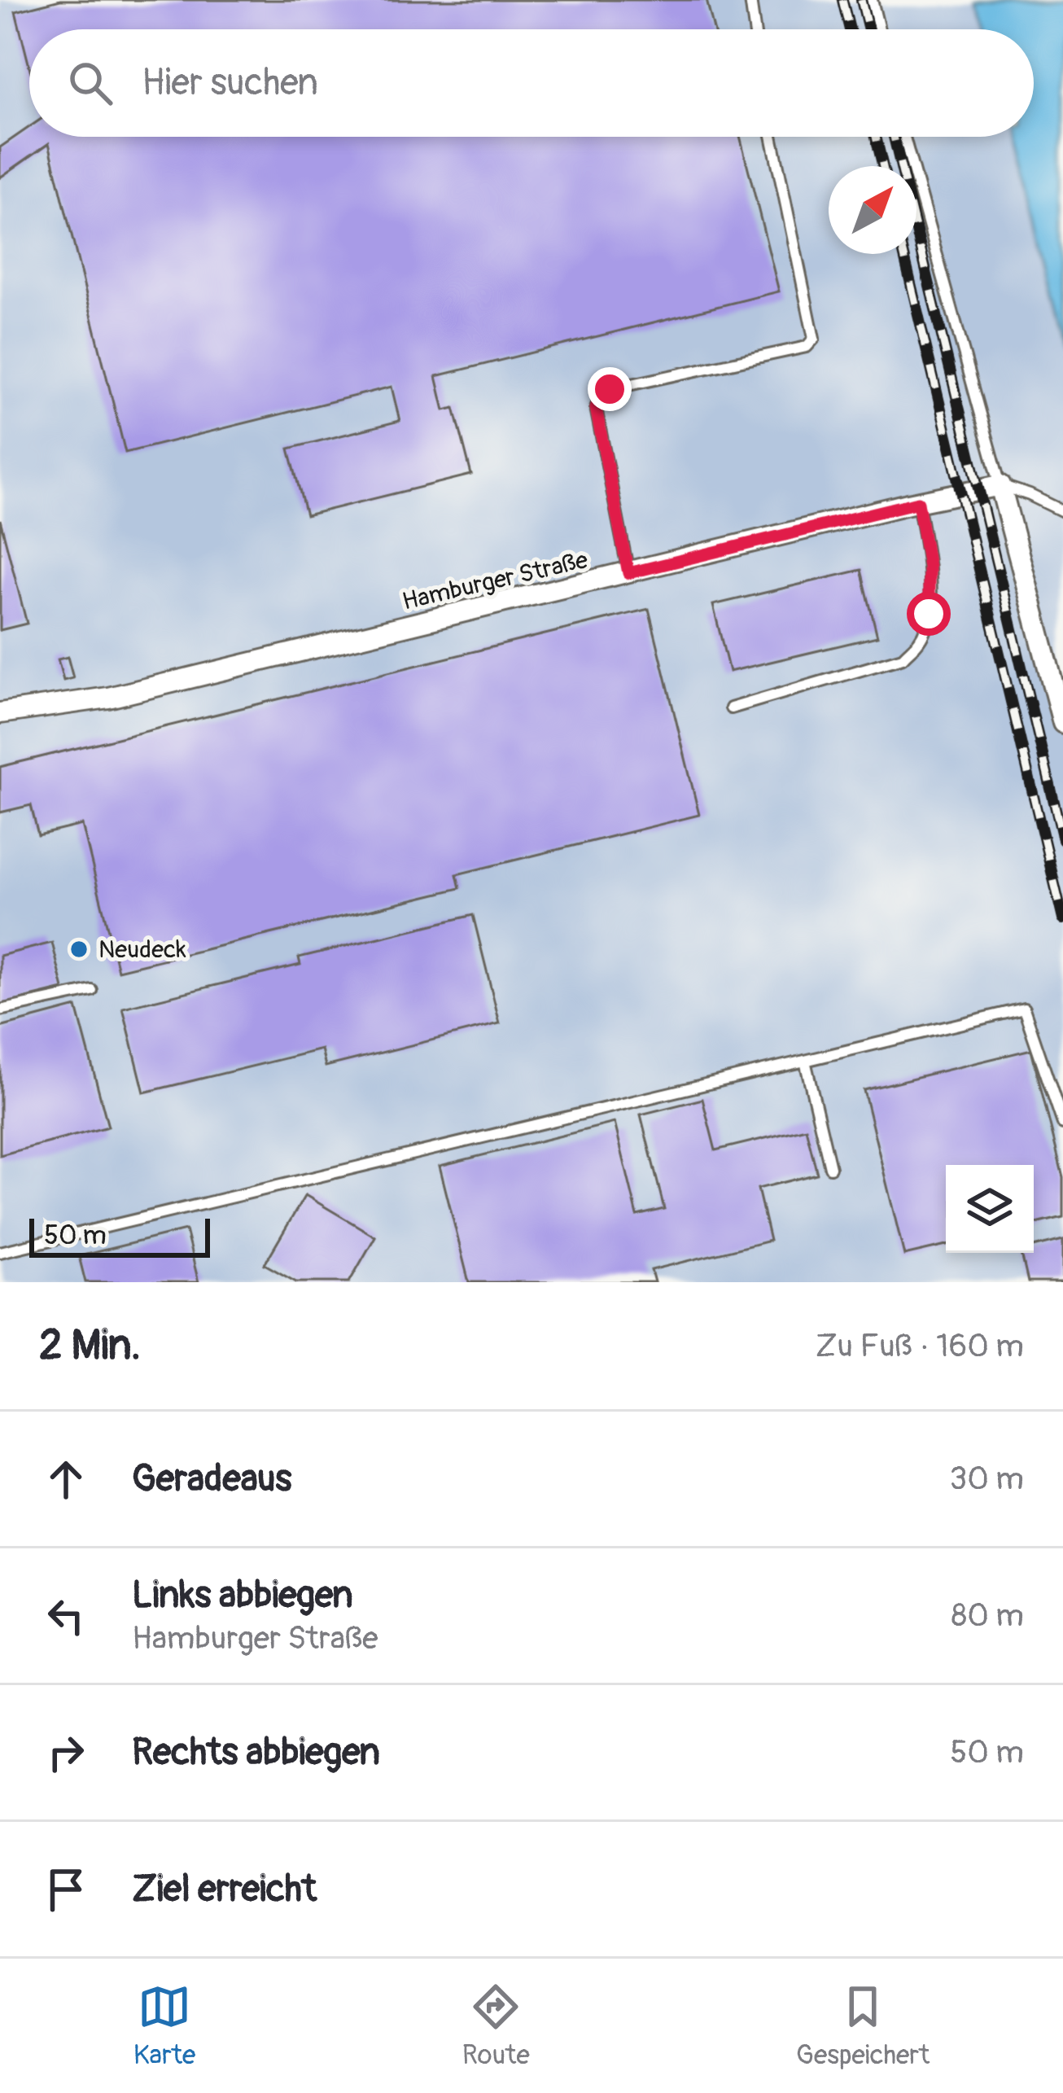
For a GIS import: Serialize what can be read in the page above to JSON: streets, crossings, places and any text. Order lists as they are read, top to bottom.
{
  "streets": {
    "street": ["Hamburger Straße"]
  },
  "places": ["Neudeck"],
  "scale_bar": "50 m",
  "north": "top right",
  "page": {
    "search": "Hier suchen",
    "scale": "50 m",
    "heading": ["2 Min.", "Zu Fuß · 160 m"],
    "list": [
      ["Geradeaus", "30 m"],
      ["Links abbiegen", "Hamburger Straße", "80 m"],
      ["Rechts abbiegen", "50 m"],
      "Ziel erreicht"
    ],
    "nav": ["Karte", "Route", "Gespeichert"]
  }
}
